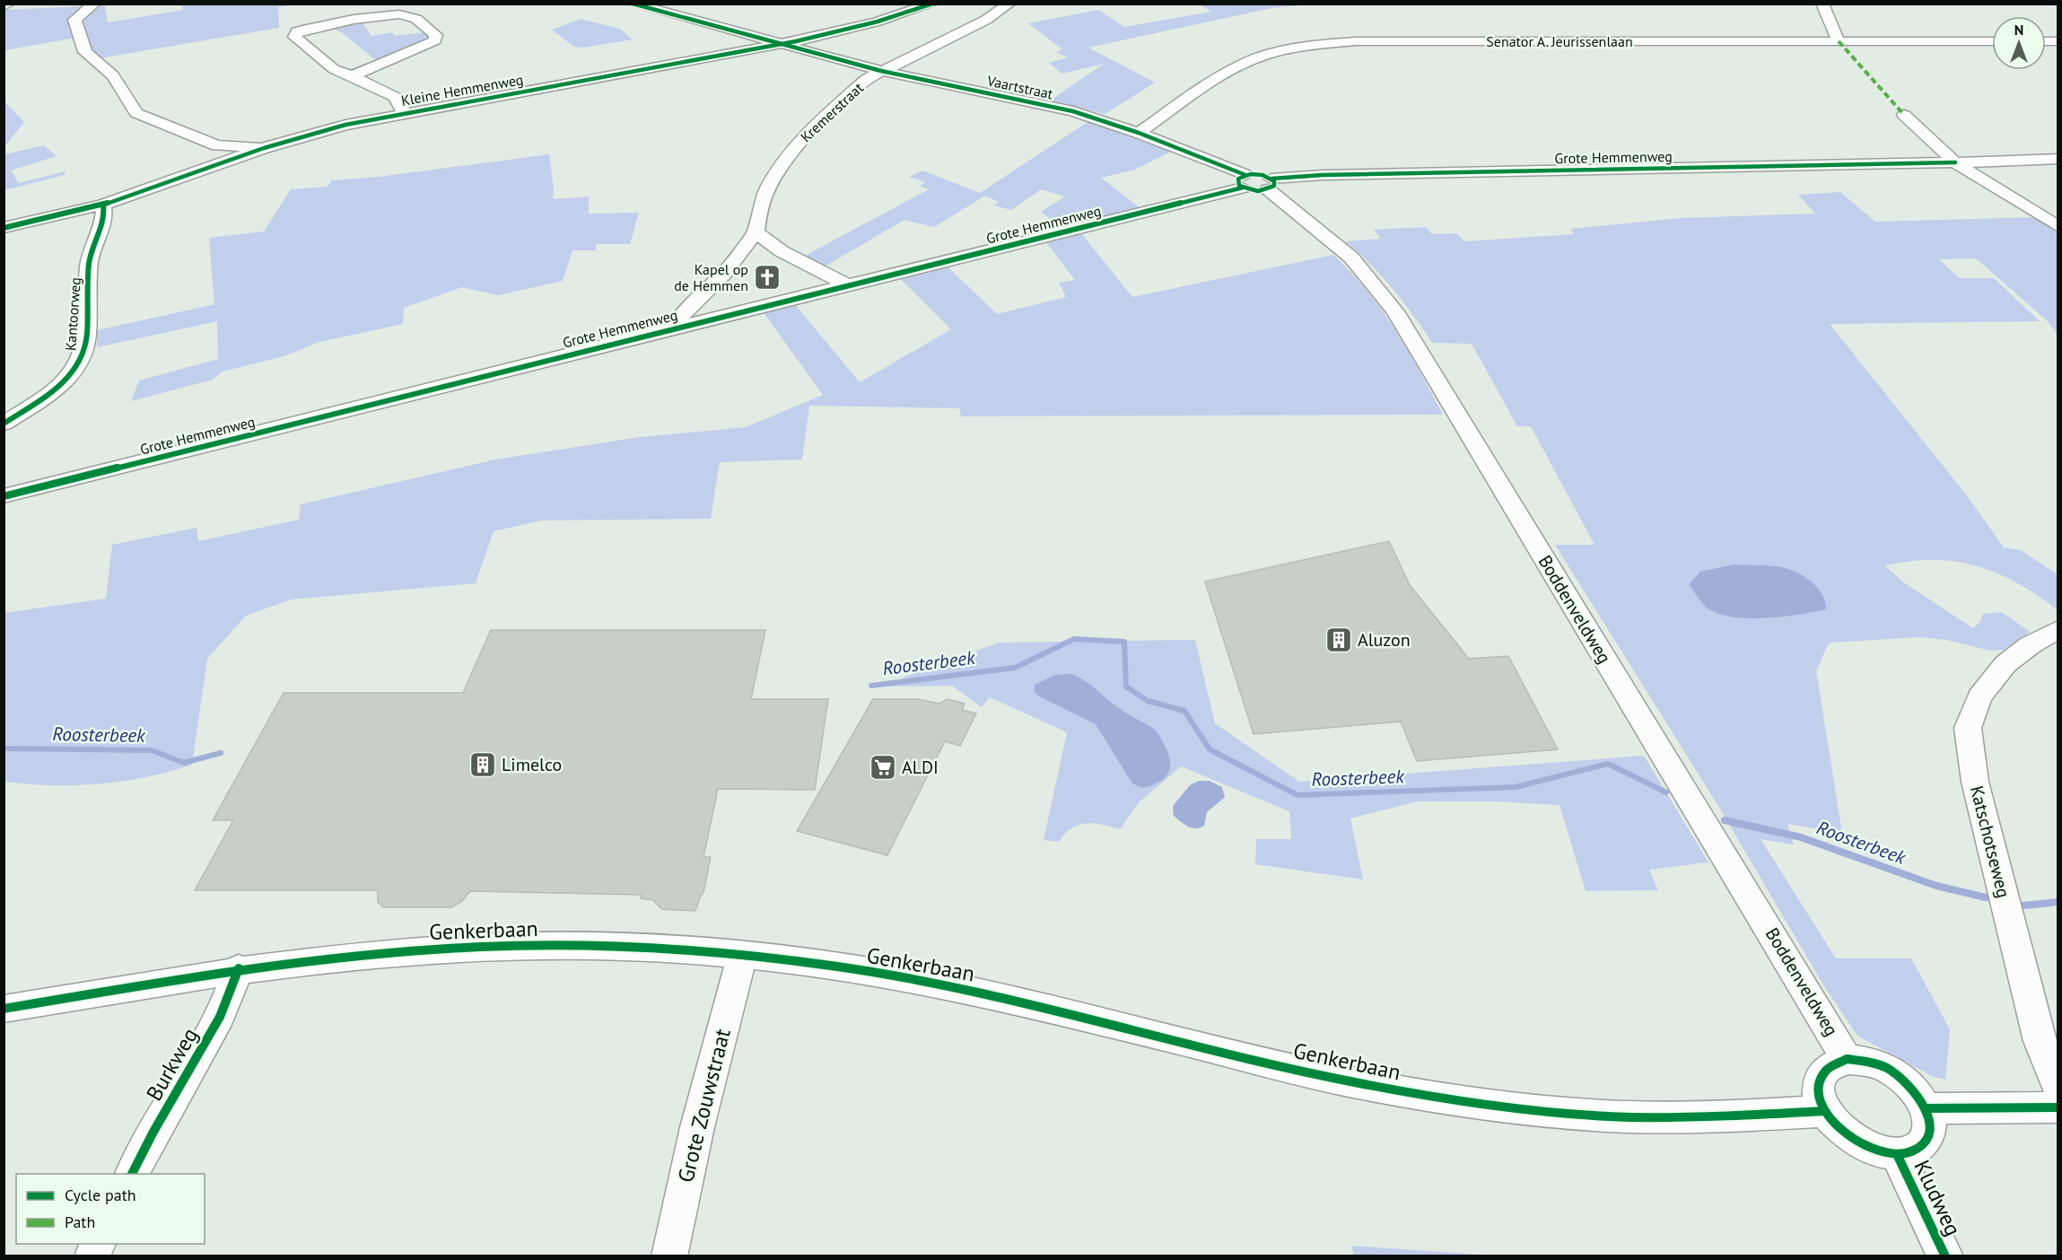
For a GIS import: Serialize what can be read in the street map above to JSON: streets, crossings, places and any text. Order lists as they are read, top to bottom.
{
  "streets": {
    "street": [
      "Senator A. Jeurissenlaan",
      "Vaartstraat",
      "Kleine Hemmenweg",
      "Kremerstraat",
      "Grote Hemmenweg",
      "Kantoorweg",
      "Boddenveldweg",
      "Katschotseweg",
      "Genkerbaan",
      "Burkweg",
      "Grote Zouwstraat",
      "Kludweg"
    ]
  },
  "crossings": [
    ["Senator A. Jeurissenlaan", "Vaartstraat"],
    ["Vaartstraat", "Kleine Hemmenweg"],
    ["Vaartstraat", "Kremerstraat"],
    ["Vaartstraat", "Grote Hemmenweg"],
    ["Kleine Hemmenweg", "Kantoorweg"],
    ["Kremerstraat", "Grote Hemmenweg"],
    ["Grote Hemmenweg", "Boddenveldweg"],
    ["Boddenveldweg", "Genkerbaan"],
    ["Boddenveldweg", "Kludweg"],
    ["Genkerbaan", "Burkweg"],
    ["Genkerbaan", "Grote Zouwstraat"],
    ["Genkerbaan", "Kludweg"]
  ],
  "water": ["Roosterbeek"],
  "places": {
    "church": ["Kapel op de Hemmen"],
    "building": ["Aluzon", "Limelco"],
    "supermarket": ["ALDI"]
  },
  "legend": ["Cycle path", "Path"],
  "north": "top"
}
